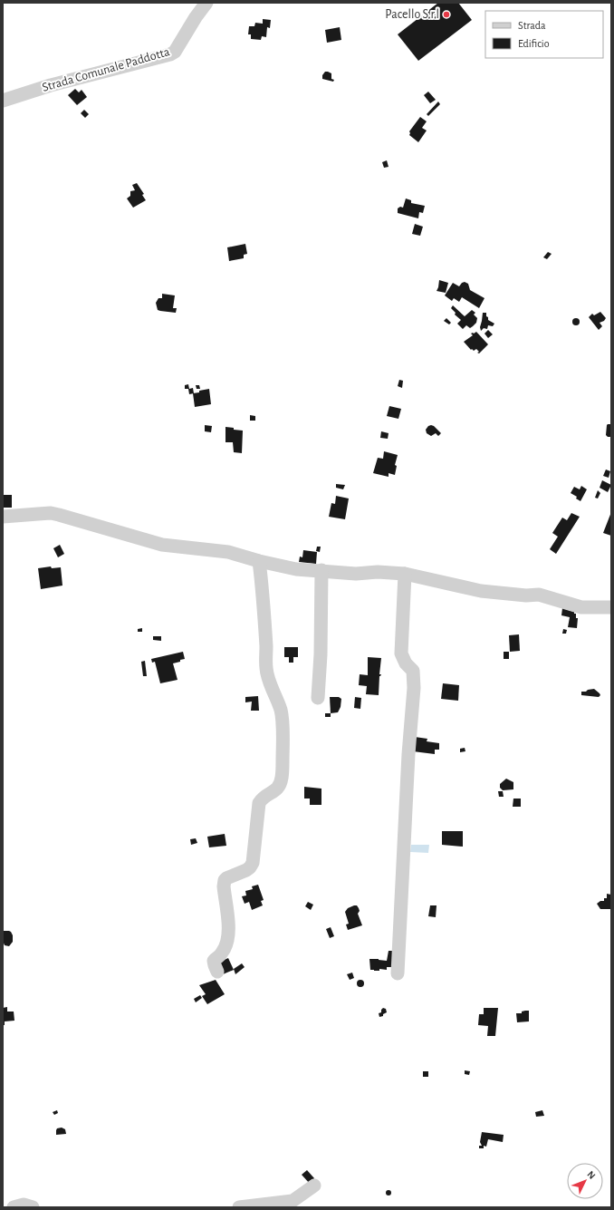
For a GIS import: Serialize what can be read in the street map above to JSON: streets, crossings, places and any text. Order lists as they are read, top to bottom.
{
  "streets": {
    "street": ["Strada Comunale Paddotta"]
  },
  "places": ["Pacello S.r.l"],
  "legend": ["Strada", "Edificio"],
  "north": "top right"
}
